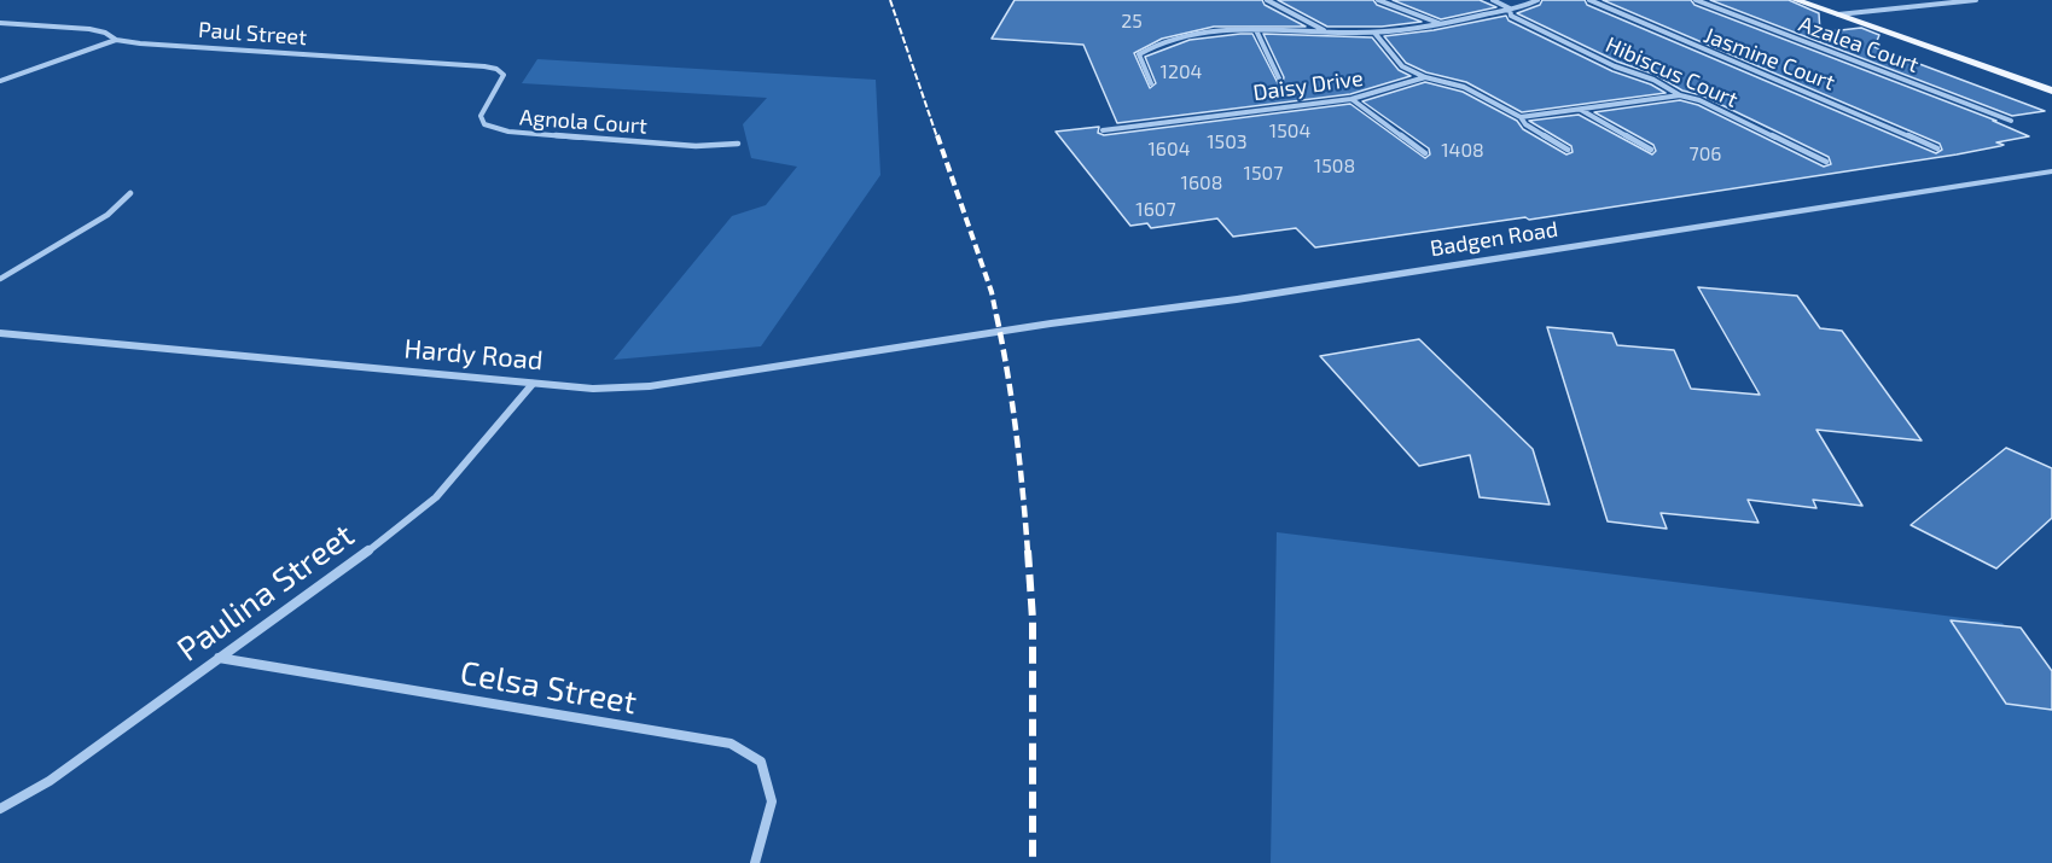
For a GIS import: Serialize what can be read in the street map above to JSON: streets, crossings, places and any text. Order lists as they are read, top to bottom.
{
  "streets": {
    "street": [
      "Paul Street",
      "Azalea Court",
      "Jasmine Court",
      "Hibiscus Court",
      "Daisy Drive",
      "Agnola Court",
      "Badgen Road",
      "Hardy Road",
      "Paulina Street",
      "Celsa Street"
    ]
  },
  "crossings": [
    ["Paul Street", "Agnola Court"],
    ["Badgen Road", "Hardy Road"],
    ["Hardy Road", "Paulina Street"],
    ["Paulina Street", "Celsa Street"]
  ],
  "house_numbers": [
    "25",
    "1204",
    "1504",
    "1503",
    "1604",
    "1408",
    "706",
    "1508",
    "1507",
    "1608",
    "1607"
  ]
}
